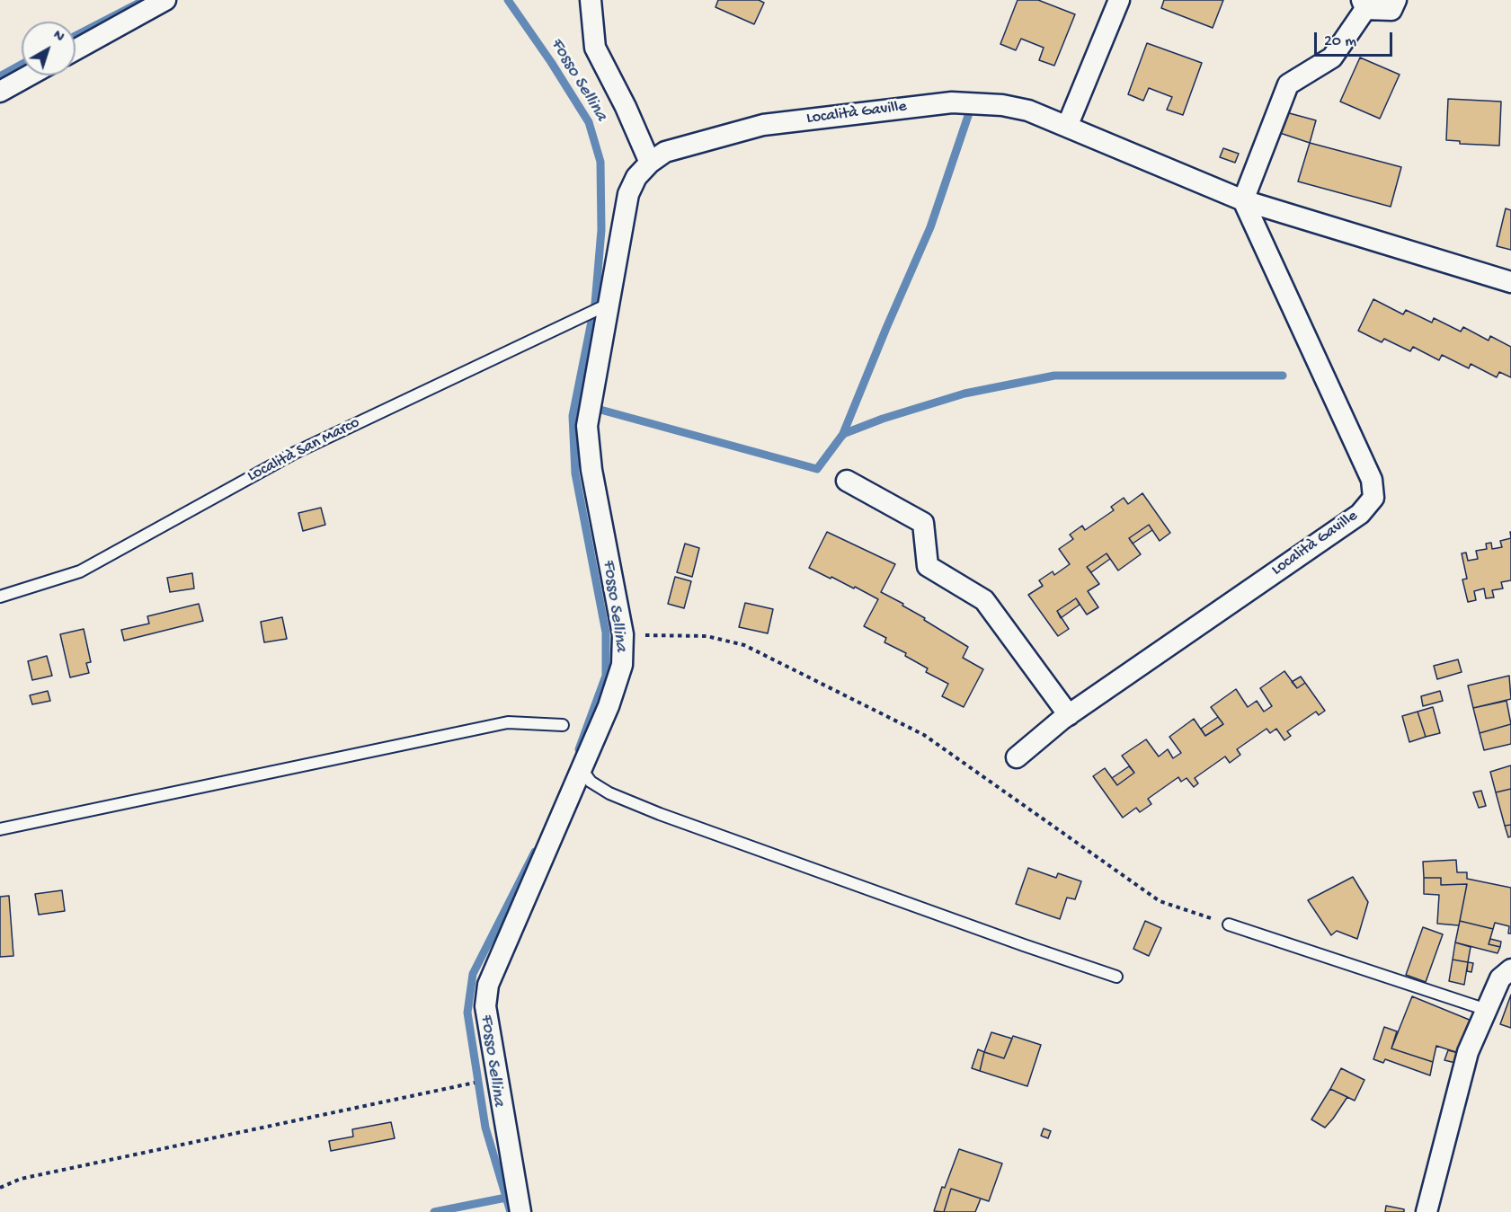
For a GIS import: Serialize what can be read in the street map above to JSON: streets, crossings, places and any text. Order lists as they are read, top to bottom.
{
  "streets": {
    "street": ["Località Gaville"],
    "lane": ["Località San Marco"]
  },
  "water": ["Fosso Sellina"],
  "scale_bar": "20 m",
  "north": "top right"
}
